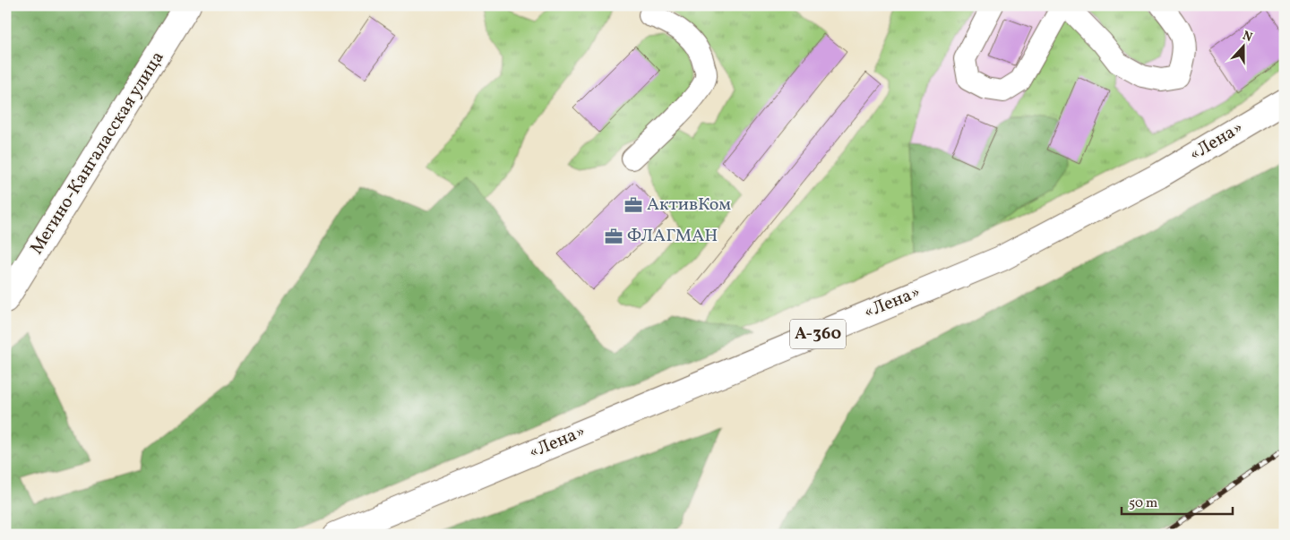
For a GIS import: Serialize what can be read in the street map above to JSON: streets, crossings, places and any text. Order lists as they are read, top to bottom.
{
  "streets": {
    "main road": ["«Лена»", "Мегино-Кангаласская улица", "А-360"]
  },
  "places": {
    "office": ["АктивКом", "ФЛАГМАН"]
  },
  "scale_bar": "50 m",
  "north": "top"
}
